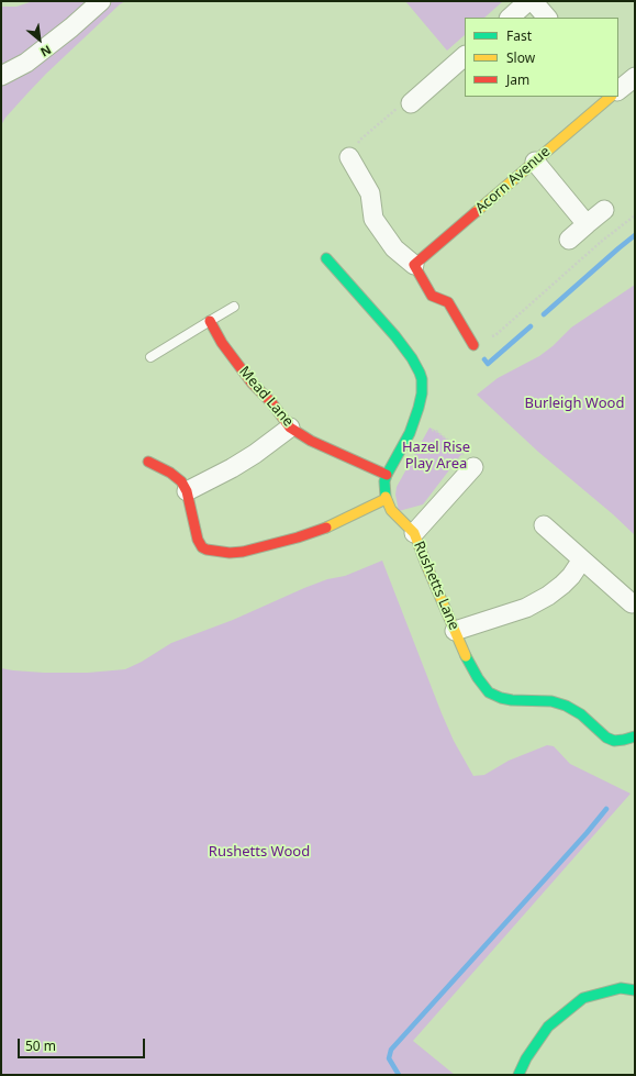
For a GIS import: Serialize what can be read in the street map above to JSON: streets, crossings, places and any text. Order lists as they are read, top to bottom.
{
  "streets": {
    "street": ["Acorn Avenue", "Mead Lane", "Rushetts Lane"]
  },
  "parks": ["Burleigh Wood", "Hazel Rise Play Area", "Rushetts Wood"],
  "legend": ["Fast", "Slow", "Jam"],
  "scale_bar": "50 m",
  "north": "bottom right"
}
